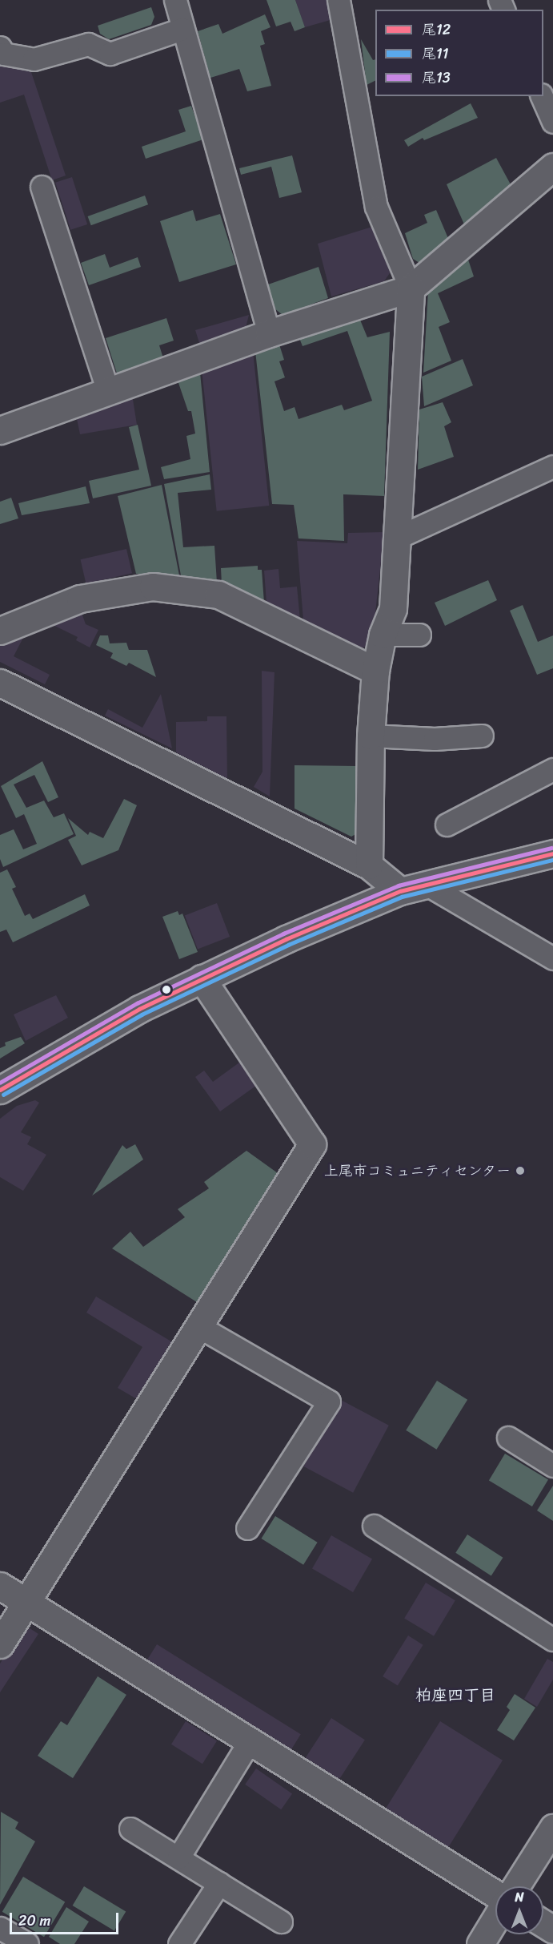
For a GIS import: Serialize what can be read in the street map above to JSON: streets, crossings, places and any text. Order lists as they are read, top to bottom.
{
  "districts": ["柏座四丁目"],
  "places": ["上尾市コミュニティセンター"],
  "lines": ["transit line 尾13", "transit line 尾12", "transit line 尾11"],
  "legend": ["尾12", "尾11", "尾13"],
  "scale_bar": "20 m",
  "north": "top"
}
